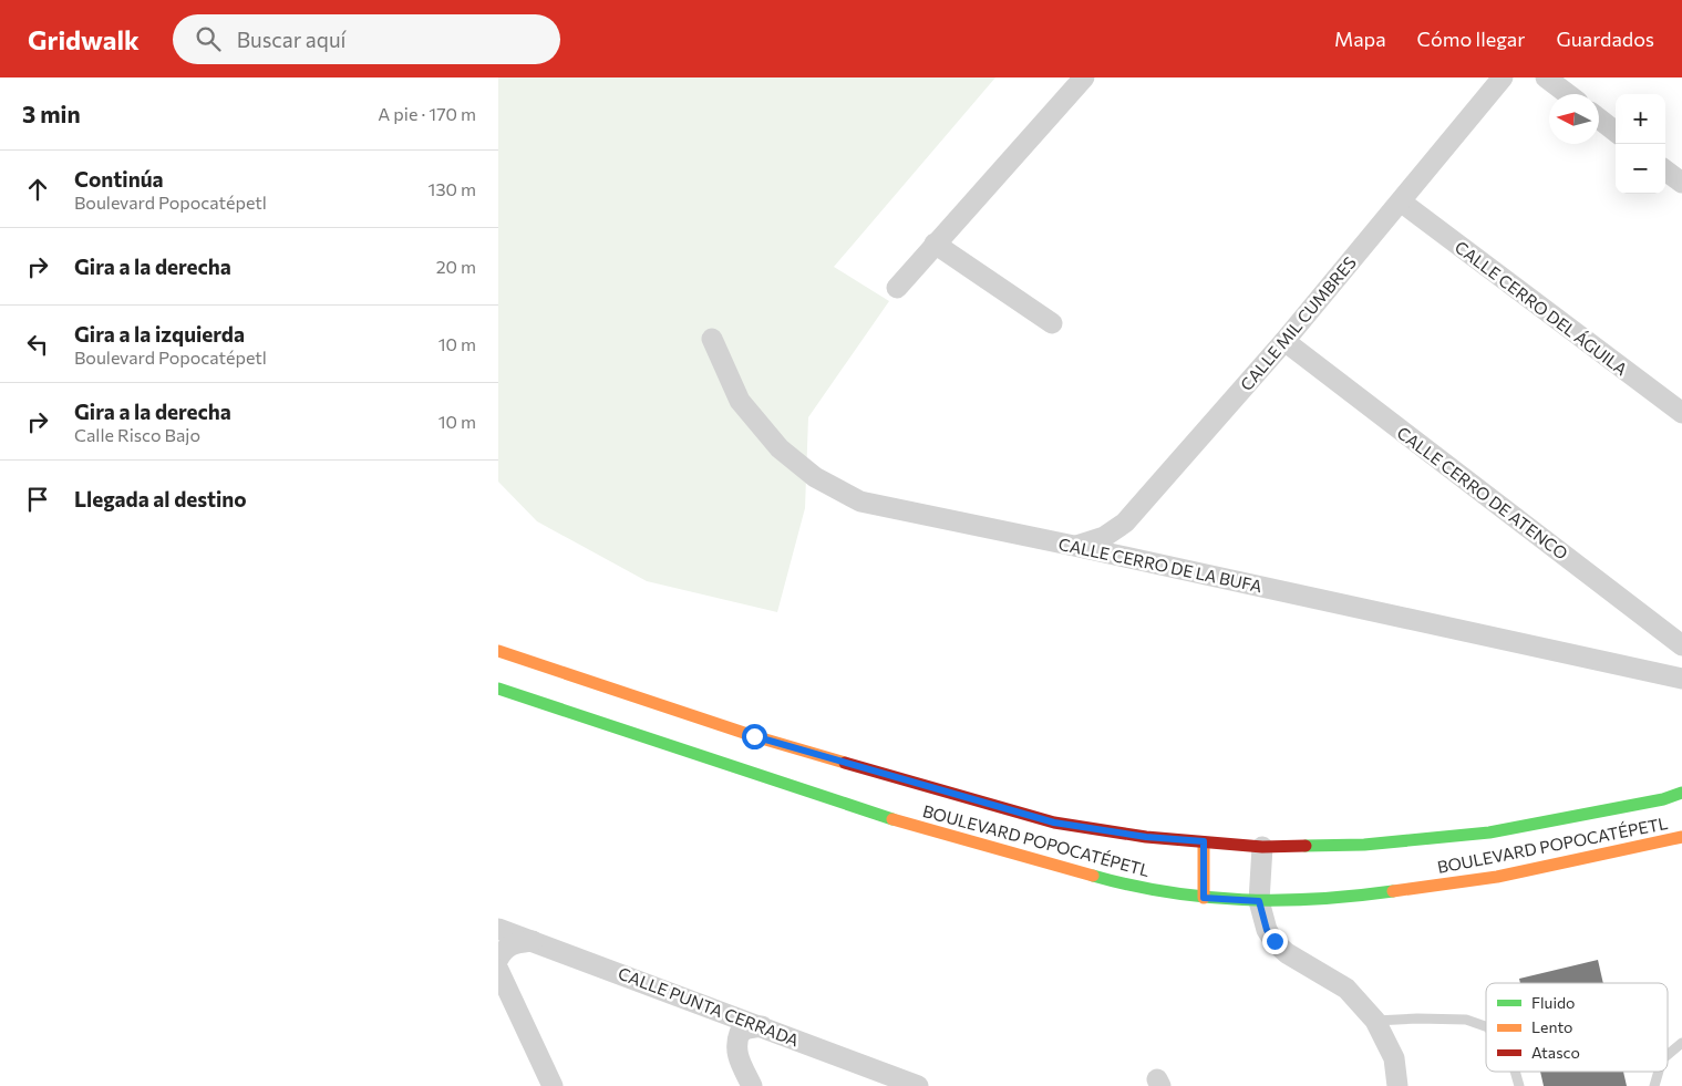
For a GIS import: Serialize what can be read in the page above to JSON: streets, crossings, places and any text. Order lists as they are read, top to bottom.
{
  "streets": {
    "street": [
      "CALLE CERRO DEL ÁGUILA",
      "CALLE MIL CUMBRES",
      "CALLE CERRO DE ATENCO",
      "CALLE CERRO DE LA BUFA",
      "BOULEVARD POPOCATÉPETL",
      "CALLE PUNTA CERRADA"
    ]
  },
  "crossings": [
    ["CALLE CERRO DEL ÁGUILA", "CALLE MIL CUMBRES"],
    ["CALLE MIL CUMBRES", "CALLE CERRO DE ATENCO"],
    ["CALLE MIL CUMBRES", "CALLE CERRO DE LA BUFA"]
  ],
  "legend": ["Fluido", "Lento", "Atasco"],
  "north": "left",
  "page": {
    "header": "Gridwalk",
    "search": "Buscar aquí",
    "nav": ["Mapa", "Cómo llegar", "Guardados"],
    "heading": ["3 min", "A pie · 170 m"],
    "map_buttons": ["+", "−"],
    "list": [
      ["Continúa", "Boulevard Popocatépetl", "130 m"],
      ["Gira a la derecha", "20 m"],
      ["Gira a la izquierda", "Boulevard Popocatépetl", "10 m"],
      ["Gira a la derecha", "Calle Risco Bajo", "10 m"],
      "Llegada al destino"
    ]
  }
}
